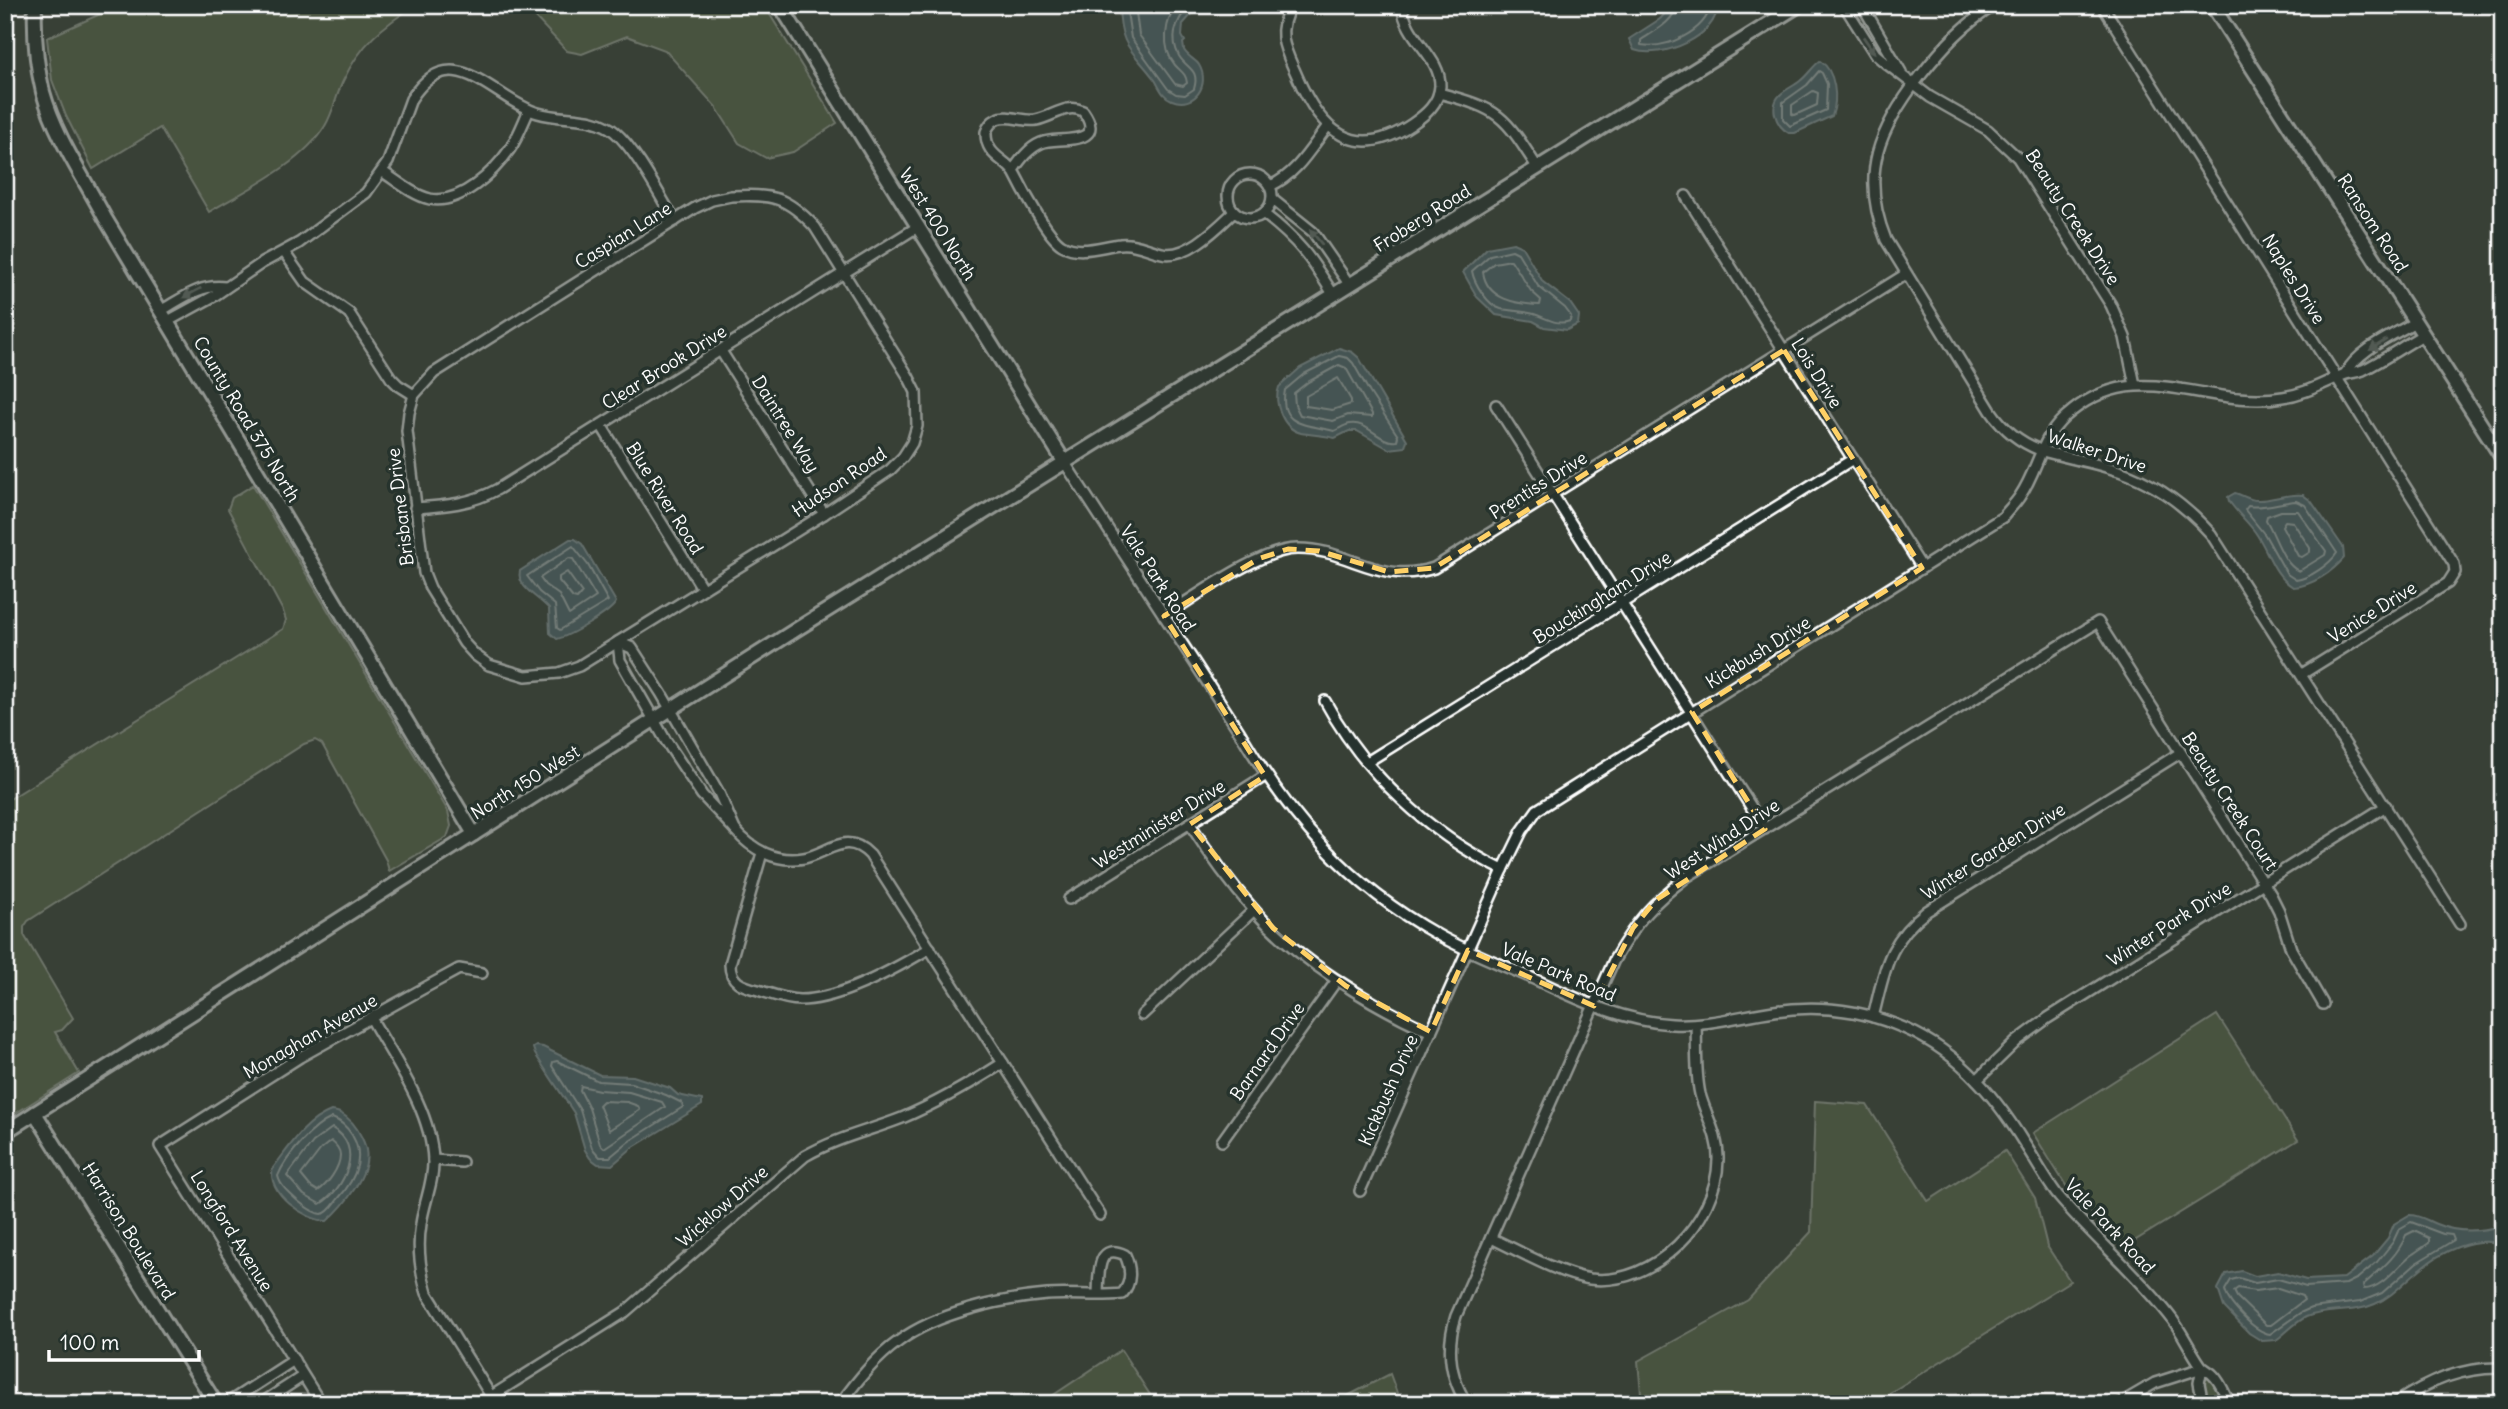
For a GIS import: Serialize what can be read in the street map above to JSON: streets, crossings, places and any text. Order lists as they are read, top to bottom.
{
  "streets": {
    "street": [
      "Beauty Creek Drive",
      "Froberg Road",
      "Ransom Road",
      "West 400 North",
      "Caspian Lane",
      "Naples Drive",
      "Clear Brook Drive",
      "Lois Drive",
      "County Road 375 North",
      "Daintree Way",
      "Walker Drive",
      "Hudson Road",
      "Prentiss Drive",
      "Blue River Road",
      "Brisbane Drive",
      "Vale Park Road",
      "Bouckingham Drive",
      "Venice Drive",
      "Kickbush Drive",
      "North 150 West",
      "Beauty Creek Court",
      "Westminister Drive",
      "West Wind Drive",
      "Winter Garden Drive",
      "Winter Park Drive",
      "Monaghan Avenue",
      "Barnard Drive",
      "Wicklow Drive",
      "Harrison Boulevard",
      "Longford Avenue"
    ]
  },
  "crossings": [
    ["Beauty Creek Drive", "Walker Drive"],
    ["Beauty Creek Drive", "Kickbush Drive"],
    ["Froberg Road", "West 400 North"],
    ["Froberg Road", "Vale Park Road"],
    ["Froberg Road", "North 150 West"],
    ["Ransom Road", "Kickbush Drive"],
    ["West 400 North", "Clear Brook Drive"],
    ["West 400 North", "Vale Park Road"],
    ["West 400 North", "North 150 West"],
    ["Caspian Lane", "Clear Brook Drive"],
    ["Caspian Lane", "Hudson Road"],
    ["Caspian Lane", "Brisbane Drive"],
    ["Naples Drive", "Venice Drive"],
    ["Naples Drive", "Kickbush Drive"],
    ["Clear Brook Drive", "Daintree Way"],
    ["Clear Brook Drive", "Hudson Road"],
    ["Clear Brook Drive", "Blue River Road"],
    ["Clear Brook Drive", "Brisbane Drive"],
    ["Lois Drive", "Prentiss Drive"],
    ["Lois Drive", "Bouckingham Drive"],
    ["Lois Drive", "Kickbush Drive"],
    ["County Road 375 North", "North 150 West"],
    ["Daintree Way", "Hudson Road"],
    ["Walker Drive", "Prentiss Drive"],
    ["Walker Drive", "Venice Drive"],
    ["Walker Drive", "Kickbush Drive"],
    ["Walker Drive", "Winter Park Drive"],
    ["Hudson Road", "Blue River Road"],
    ["Hudson Road", "Brisbane Drive"],
    ["Prentiss Drive", "Vale Park Road"],
    ["Vale Park Road", "Kickbush Drive"],
    ["Vale Park Road", "North 150 West"],
    ["Vale Park Road", "Westminister Drive"],
    ["Vale Park Road", "West Wind Drive"],
    ["Vale Park Road", "Winter Garden Drive"],
    ["Vale Park Road", "Winter Park Drive"],
    ["North 150 West", "Harrison Boulevard"],
    ["Beauty Creek Court", "West Wind Drive"],
    ["Beauty Creek Court", "Winter Garden Drive"],
    ["Beauty Creek Court", "Winter Park Drive"],
    ["Monaghan Avenue", "Longford Avenue"]
  ],
  "scale_bar": "100 m"
}
